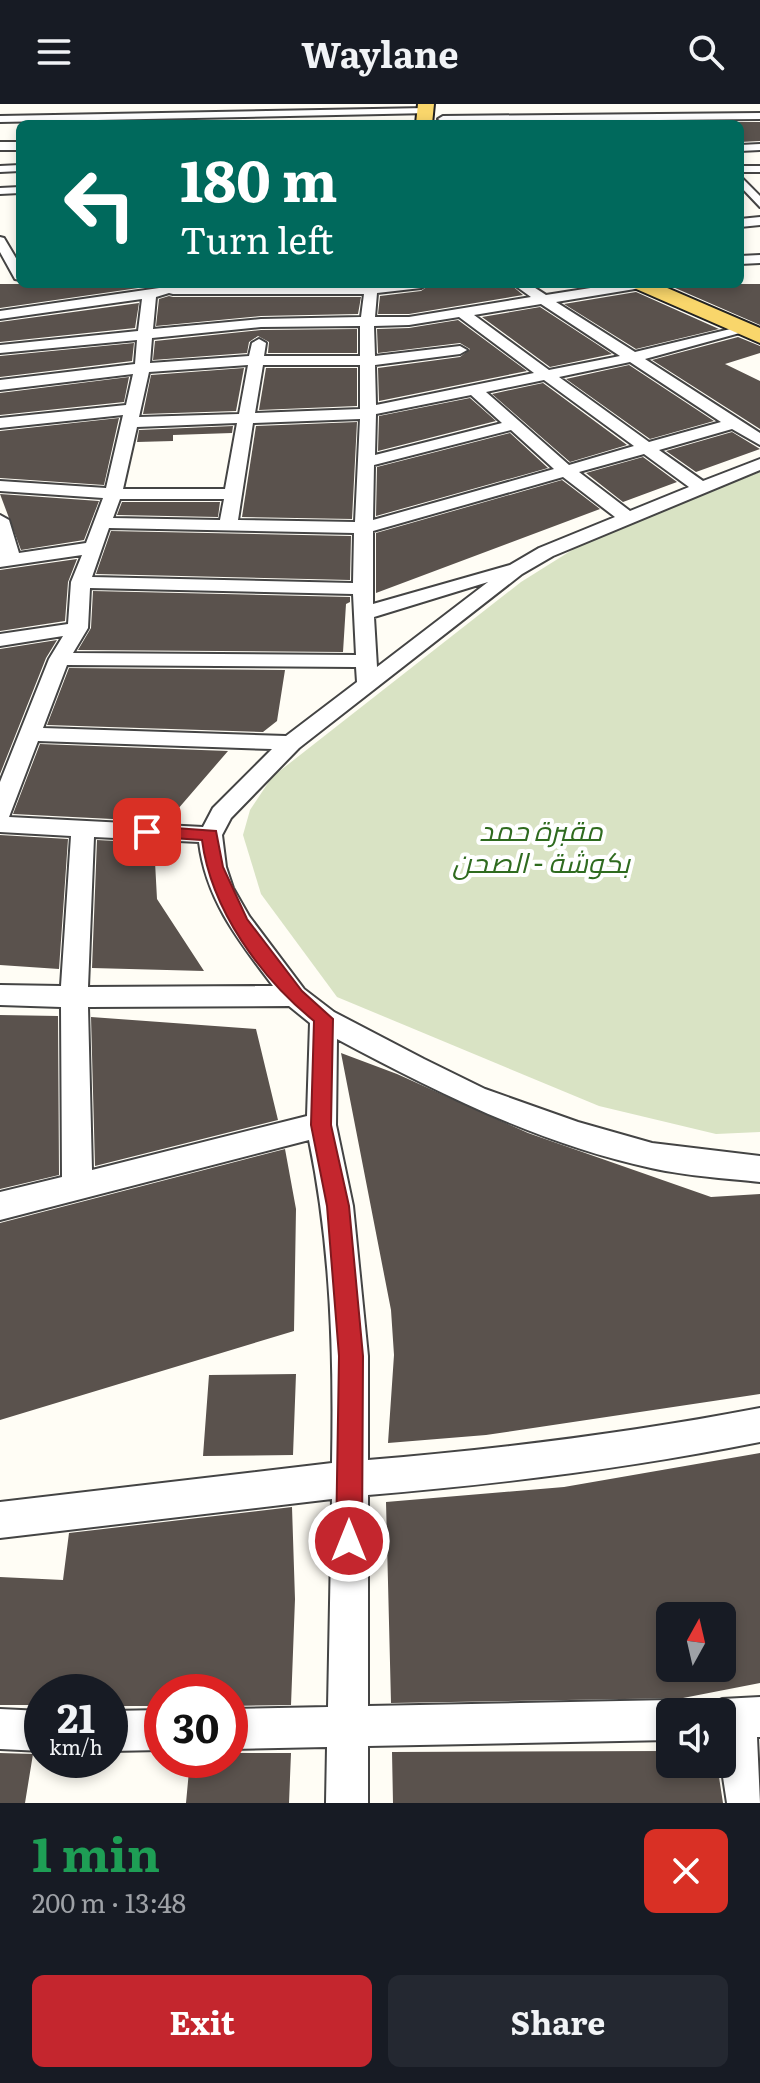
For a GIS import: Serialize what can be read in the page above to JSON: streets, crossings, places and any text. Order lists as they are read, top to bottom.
{
  "parks": ["مقبرة حمد بكوشة - الصحن"],
  "north": "top",
  "page": {
    "header": "Waylane",
    "turn": ["180 m", "Turn left"],
    "speed": "21 km/h",
    "limit": "30",
    "heading": ["1 min", "200 m · 13:48"],
    "buttons": ["Exit", "Share"]
  }
}
